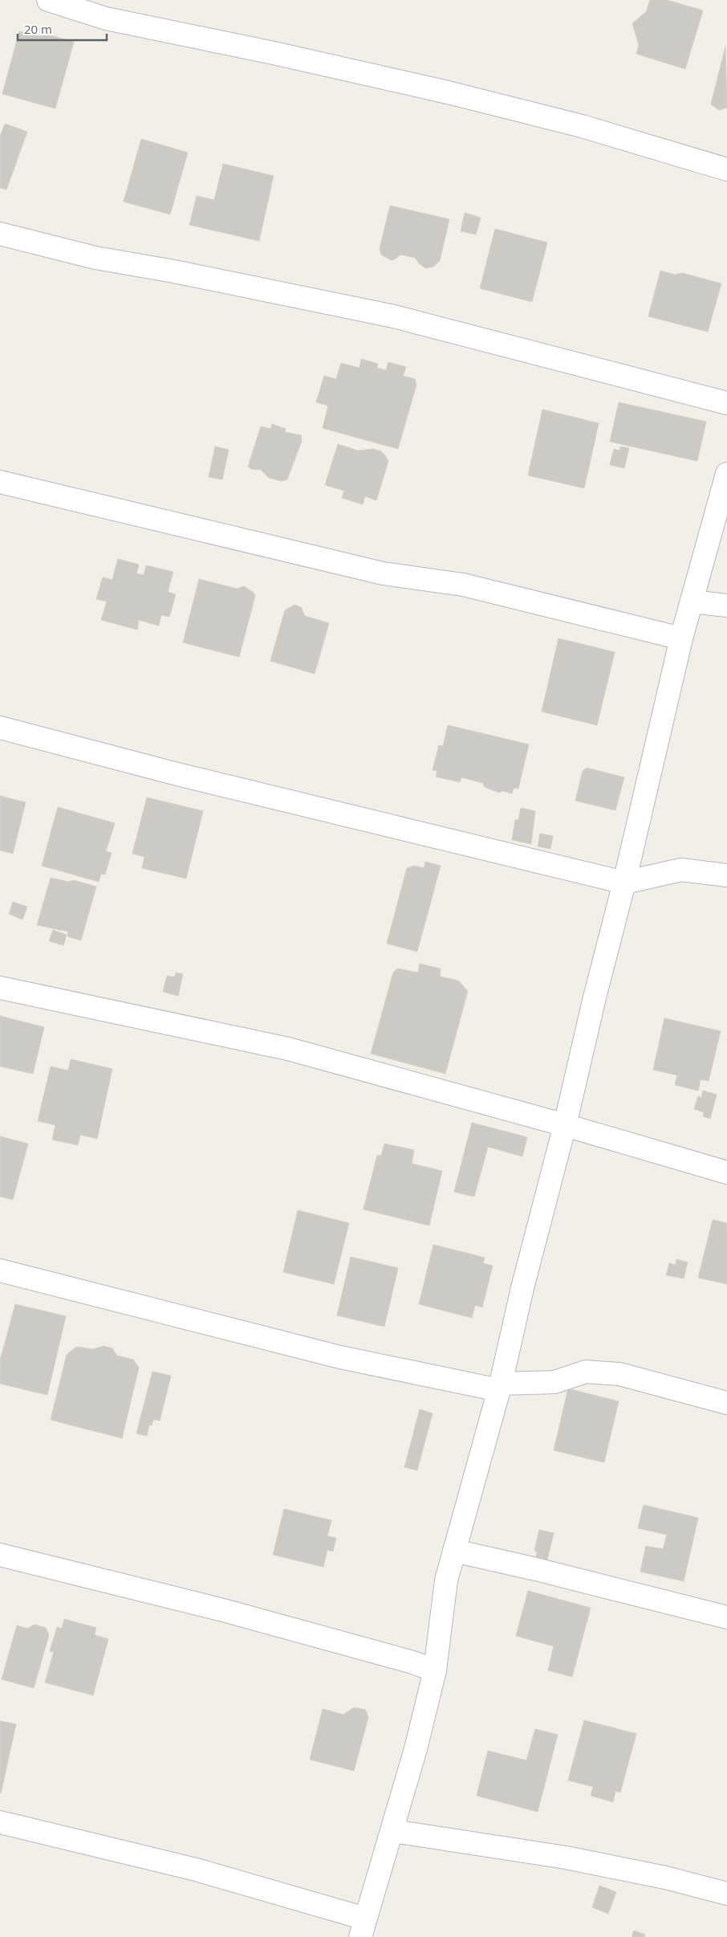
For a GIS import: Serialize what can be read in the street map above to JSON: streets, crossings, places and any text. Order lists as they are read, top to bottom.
{
  "scale_bar": "20 m"
}
